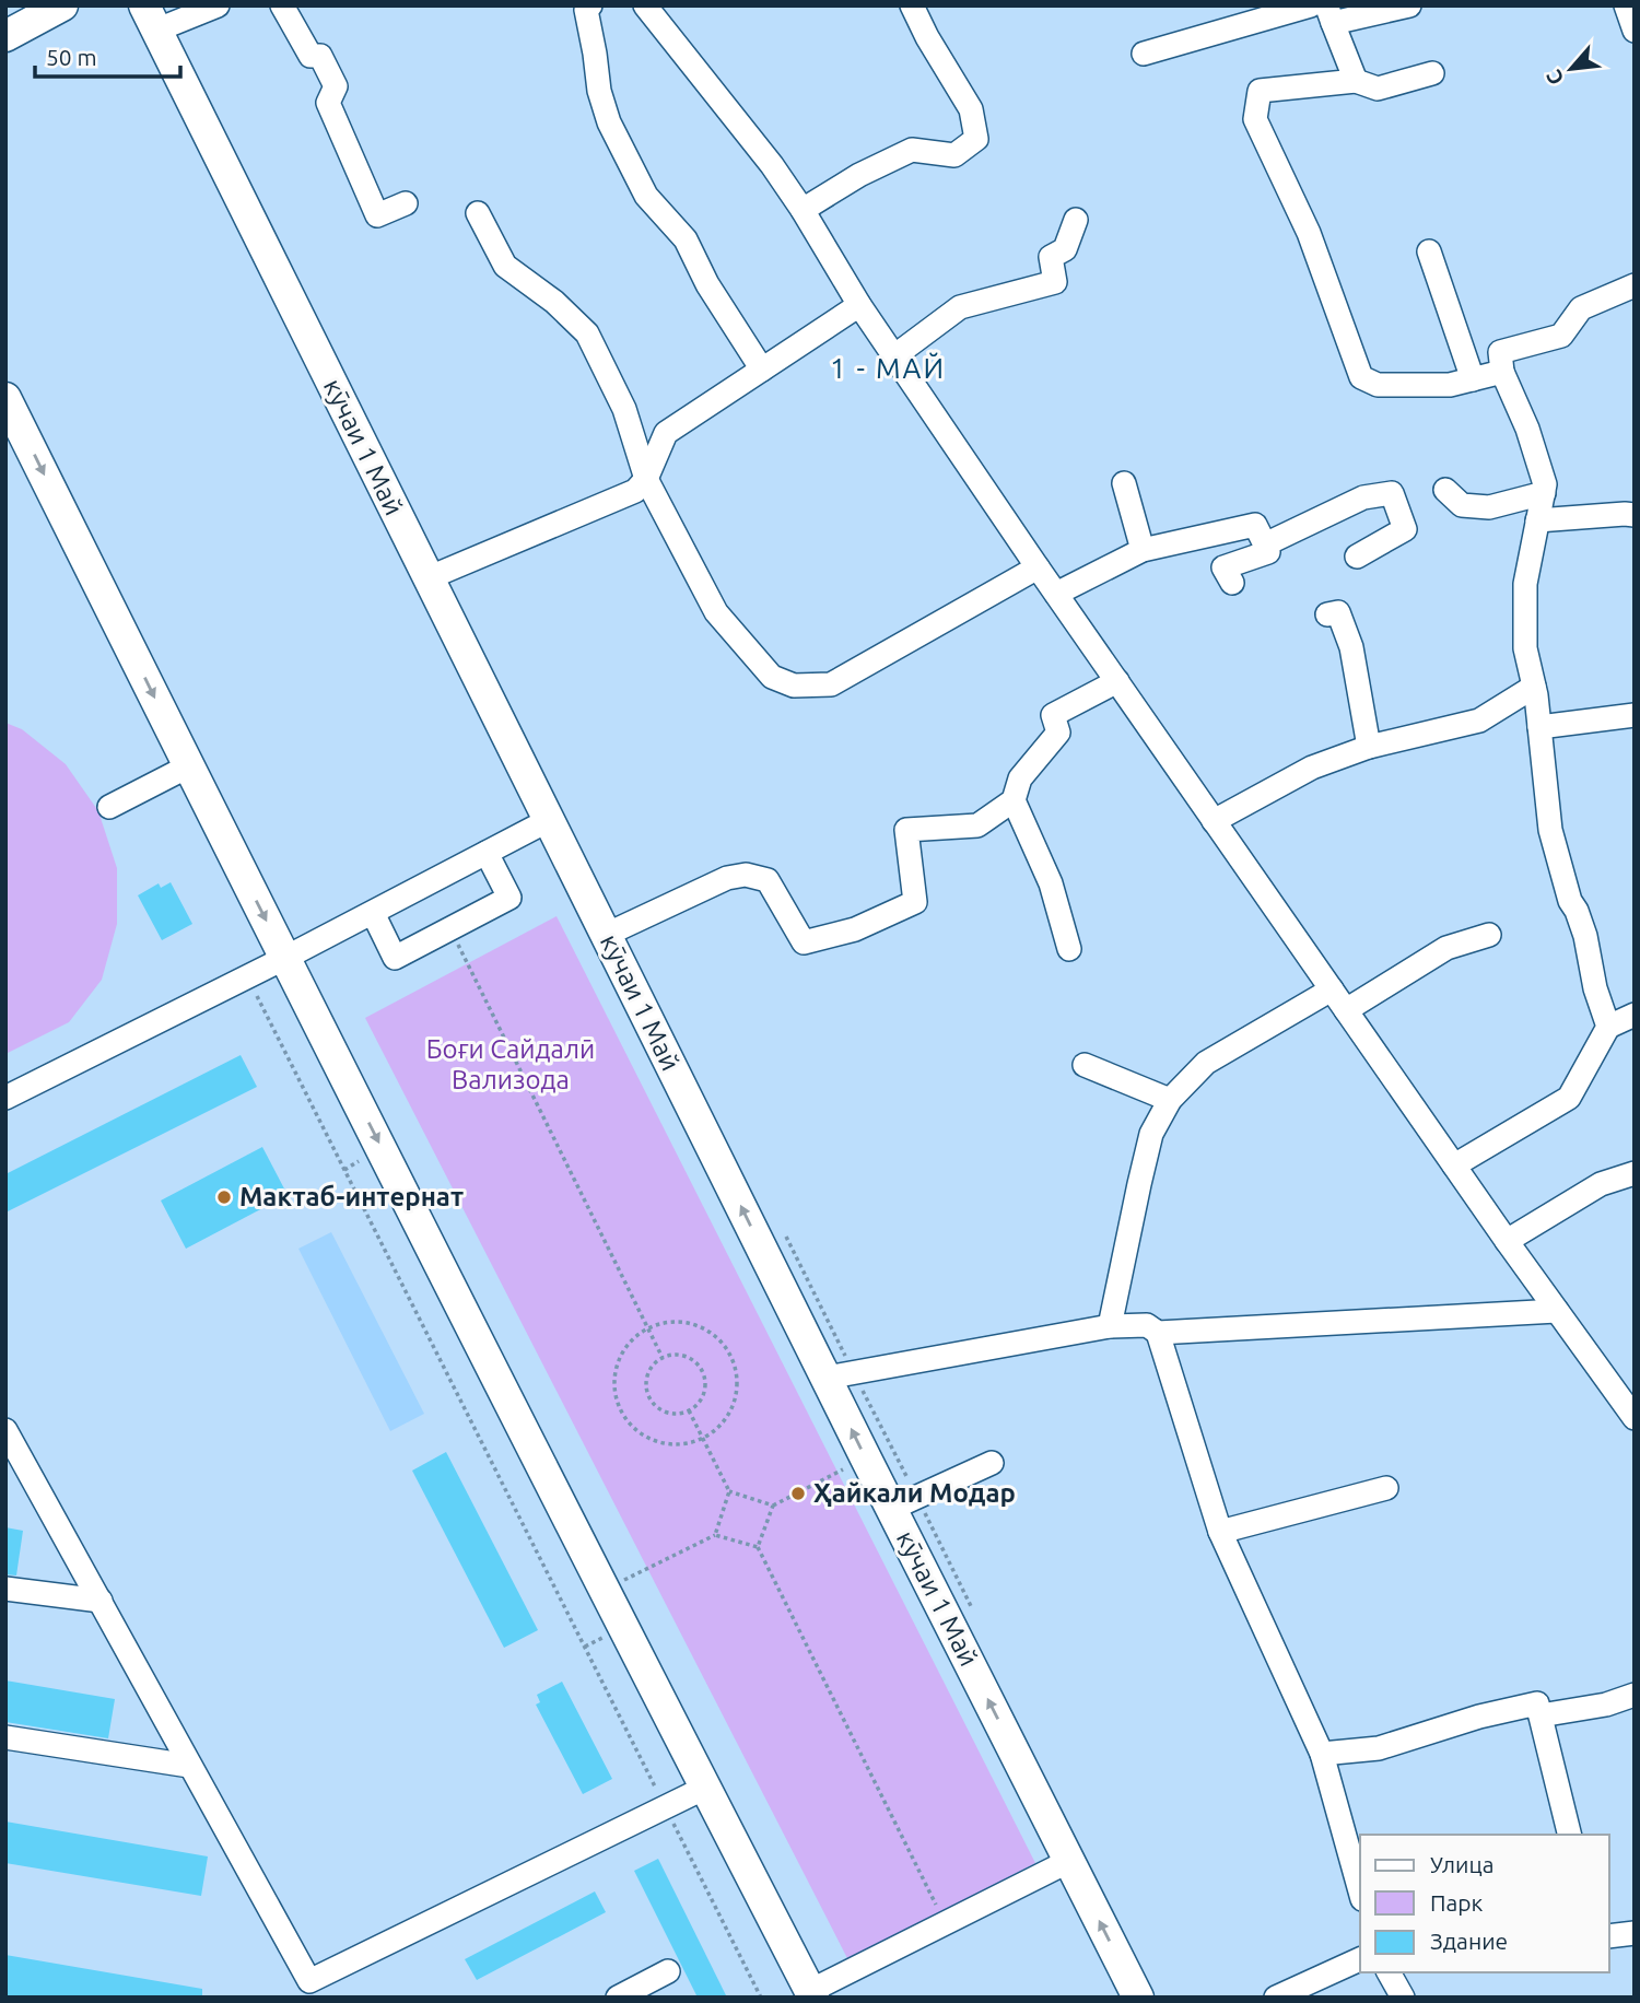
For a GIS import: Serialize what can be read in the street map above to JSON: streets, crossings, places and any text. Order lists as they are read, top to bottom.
{
  "streets": {
    "main road": ["кӯчаи 1 Май"]
  },
  "one_way": ["кӯчаи 1 Май"],
  "districts": ["1 - МАЙ"],
  "parks": ["Боғи Сайдалӣ Вализода"],
  "places": ["Мактаб-интернат", "Ҳайкали Модар"],
  "legend": ["Улица", "Парк", "Здание"],
  "scale_bar": "50 m",
  "north": "bottom left"
}
